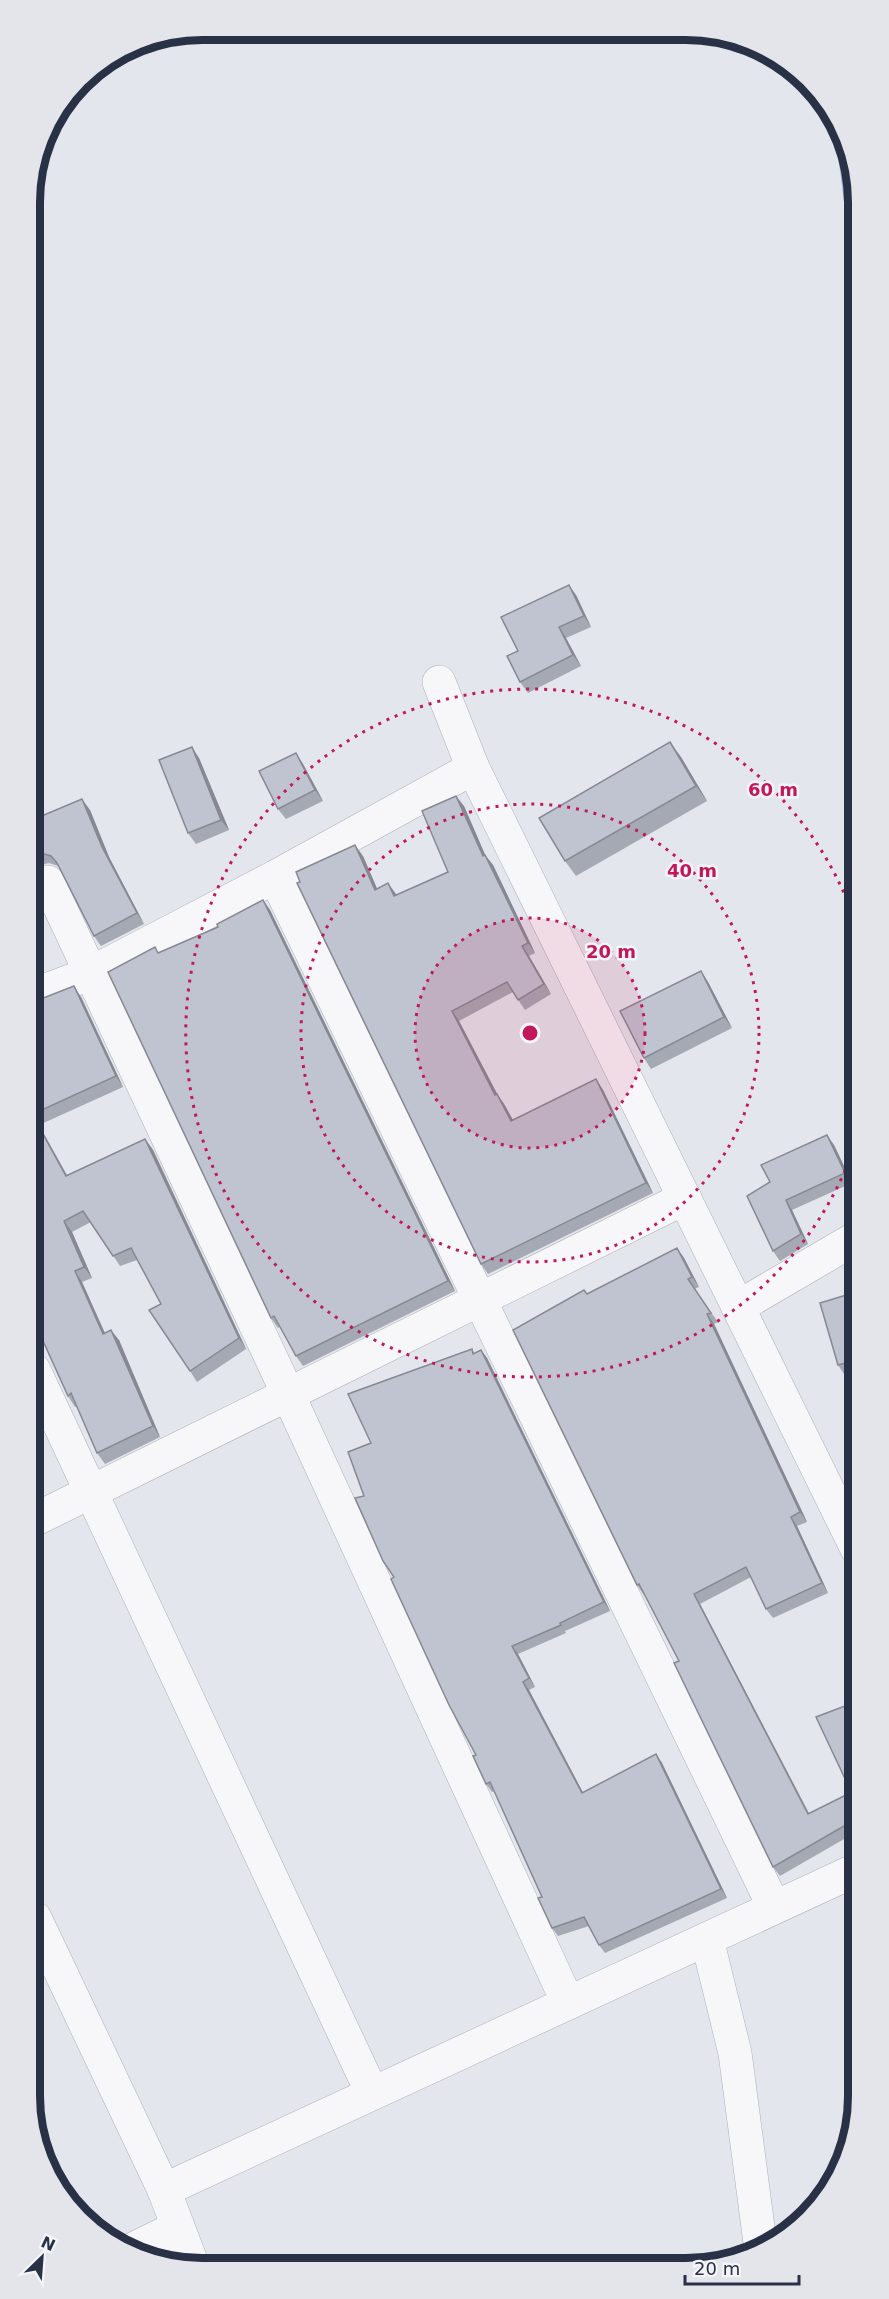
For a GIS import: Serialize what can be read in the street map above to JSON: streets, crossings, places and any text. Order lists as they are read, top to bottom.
{
  "scale_bar": "20 m",
  "north": "top right",
  "rings": ["60 m", "40 m", "20 m"]
}
